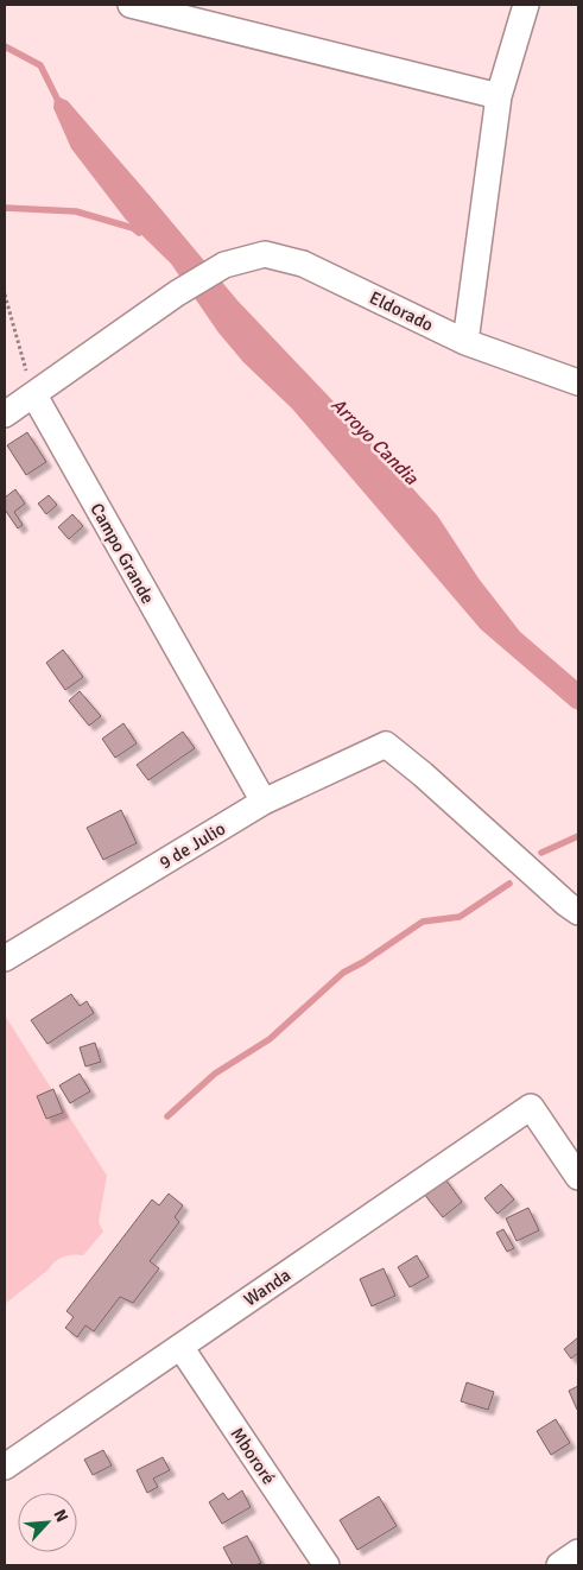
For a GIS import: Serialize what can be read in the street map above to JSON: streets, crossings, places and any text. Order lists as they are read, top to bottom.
{
  "streets": {
    "street": [
      "Eldorado",
      "Campo Grande",
      "9 de Julio",
      "Wanda",
      "Mbororé"
    ]
  },
  "crossings": [
    ["Eldorado", "Campo Grande"],
    ["Campo Grande", "9 de Julio"],
    ["Wanda", "Mbororé"]
  ],
  "water": ["Arroyo Candia"],
  "north": "top right"
}
